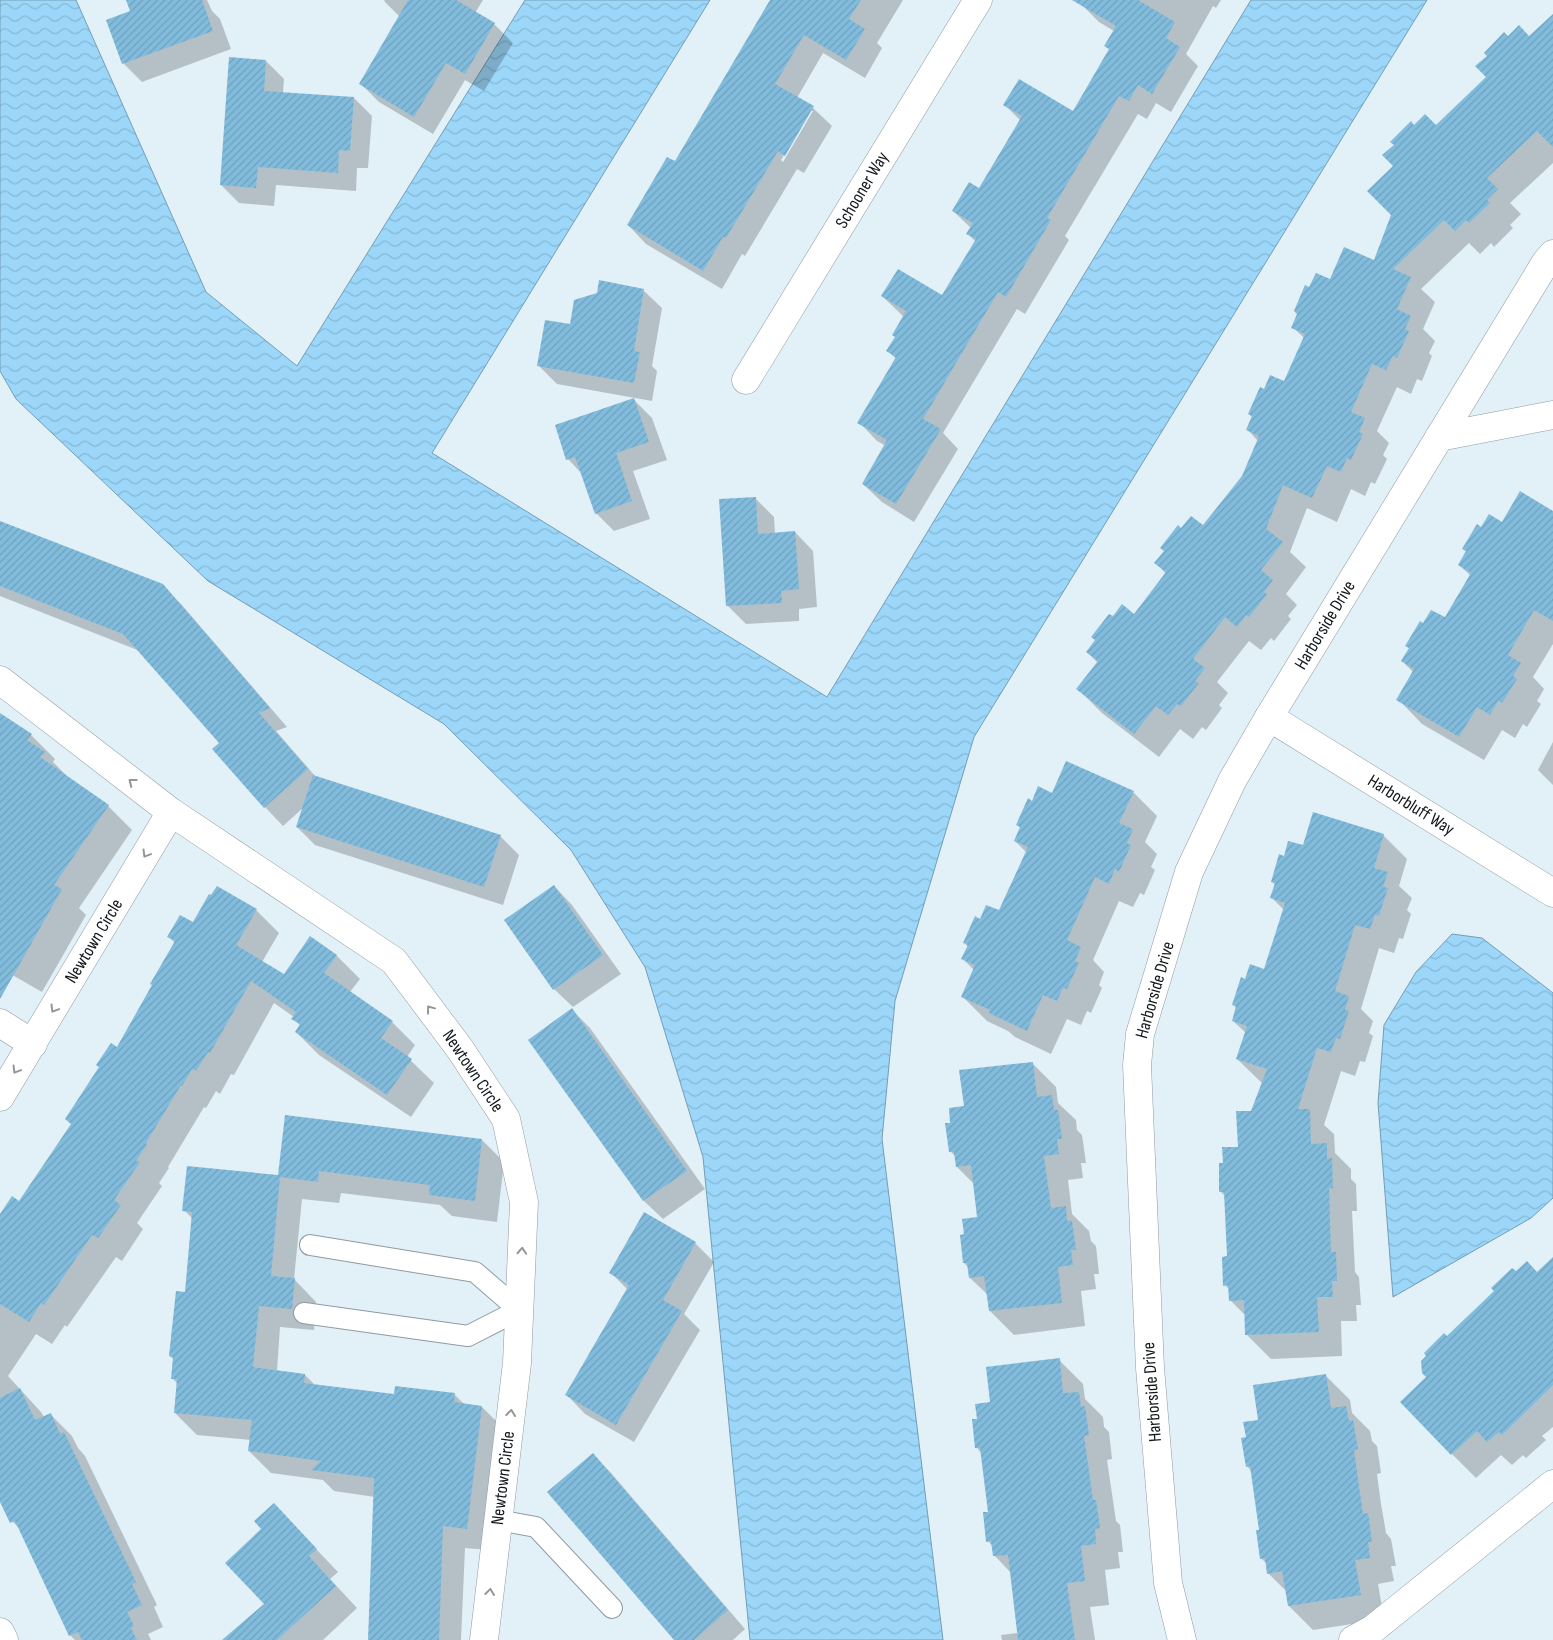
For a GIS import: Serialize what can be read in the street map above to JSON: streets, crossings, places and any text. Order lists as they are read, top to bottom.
{
  "streets": {
    "street": [
      "Schooner Way",
      "Harborside Drive",
      "Harborbluff Way",
      "Newtown Circle"
    ]
  },
  "crossings": [
    ["Harborside Drive", "Harborbluff Way"]
  ]
}
